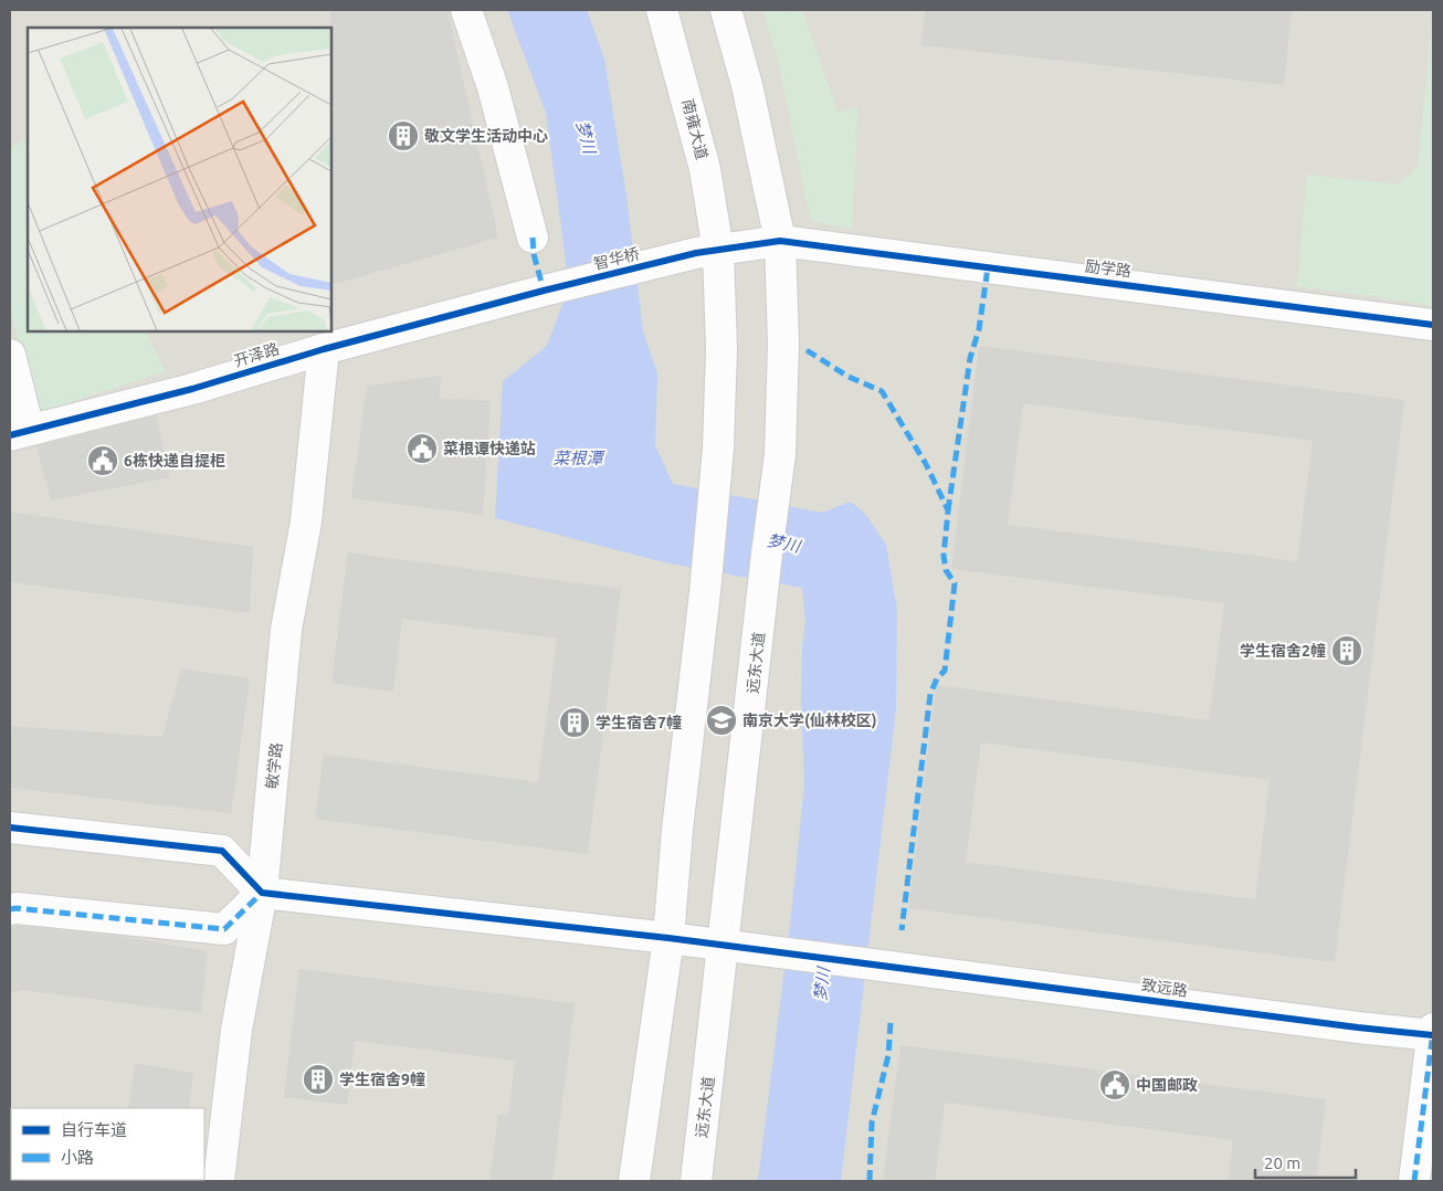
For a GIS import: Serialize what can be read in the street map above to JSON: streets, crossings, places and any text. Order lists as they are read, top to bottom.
{
  "streets": {
    "street": [
      "南雍大道",
      "智华桥",
      "励学路",
      "开泽路",
      "远东大道",
      "敏学路",
      "致远路"
    ]
  },
  "crossings": [
    ["南雍大道", "智华桥"],
    ["南雍大道", "励学路"],
    ["智华桥", "励学路"],
    ["智华桥", "开泽路"],
    ["励学路", "远东大道"],
    ["开泽路", "敏学路"],
    ["远东大道", "致远路"],
    ["敏学路", "致远路"]
  ],
  "water": ["梦川", "菜根潭"],
  "places": {
    "building": [
      "敬文学生活动中心",
      "学生宿舍2幢",
      "学生宿舍7幢",
      "学生宿舍9幢"
    ],
    "public building": ["菜根谭快递站", "6栋快递自提柜", "中国邮政"],
    "school or university": ["南京大学(仙林校区)"]
  },
  "legend": ["自行车道", "小路"],
  "scale_bar": "20 m"
}
